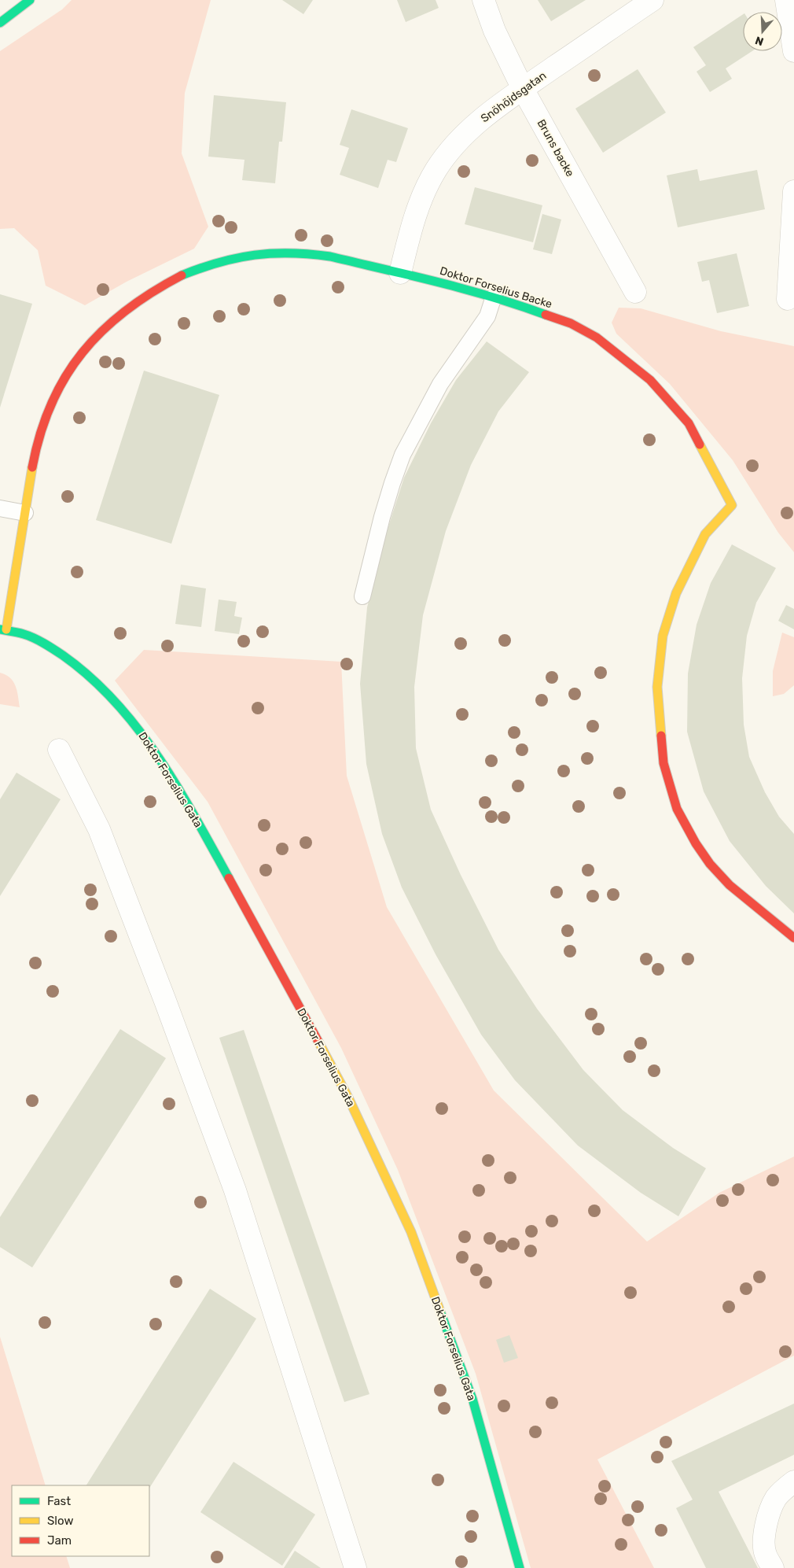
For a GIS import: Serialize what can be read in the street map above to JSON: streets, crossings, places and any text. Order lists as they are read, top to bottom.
{
  "streets": {
    "street": [
      "Snöhöjdsgatan",
      "Bruns backe",
      "Doktor Forselius Backe",
      "Doktor Forselius Gata"
    ]
  },
  "crossings": [
    ["Snöhöjdsgatan", "Bruns backe"],
    ["Snöhöjdsgatan", "Doktor Forselius Backe"],
    ["Doktor Forselius Backe", "Doktor Forselius Gata"]
  ],
  "legend": ["Fast", "Slow", "Jam"],
  "north": "bottom"
}
